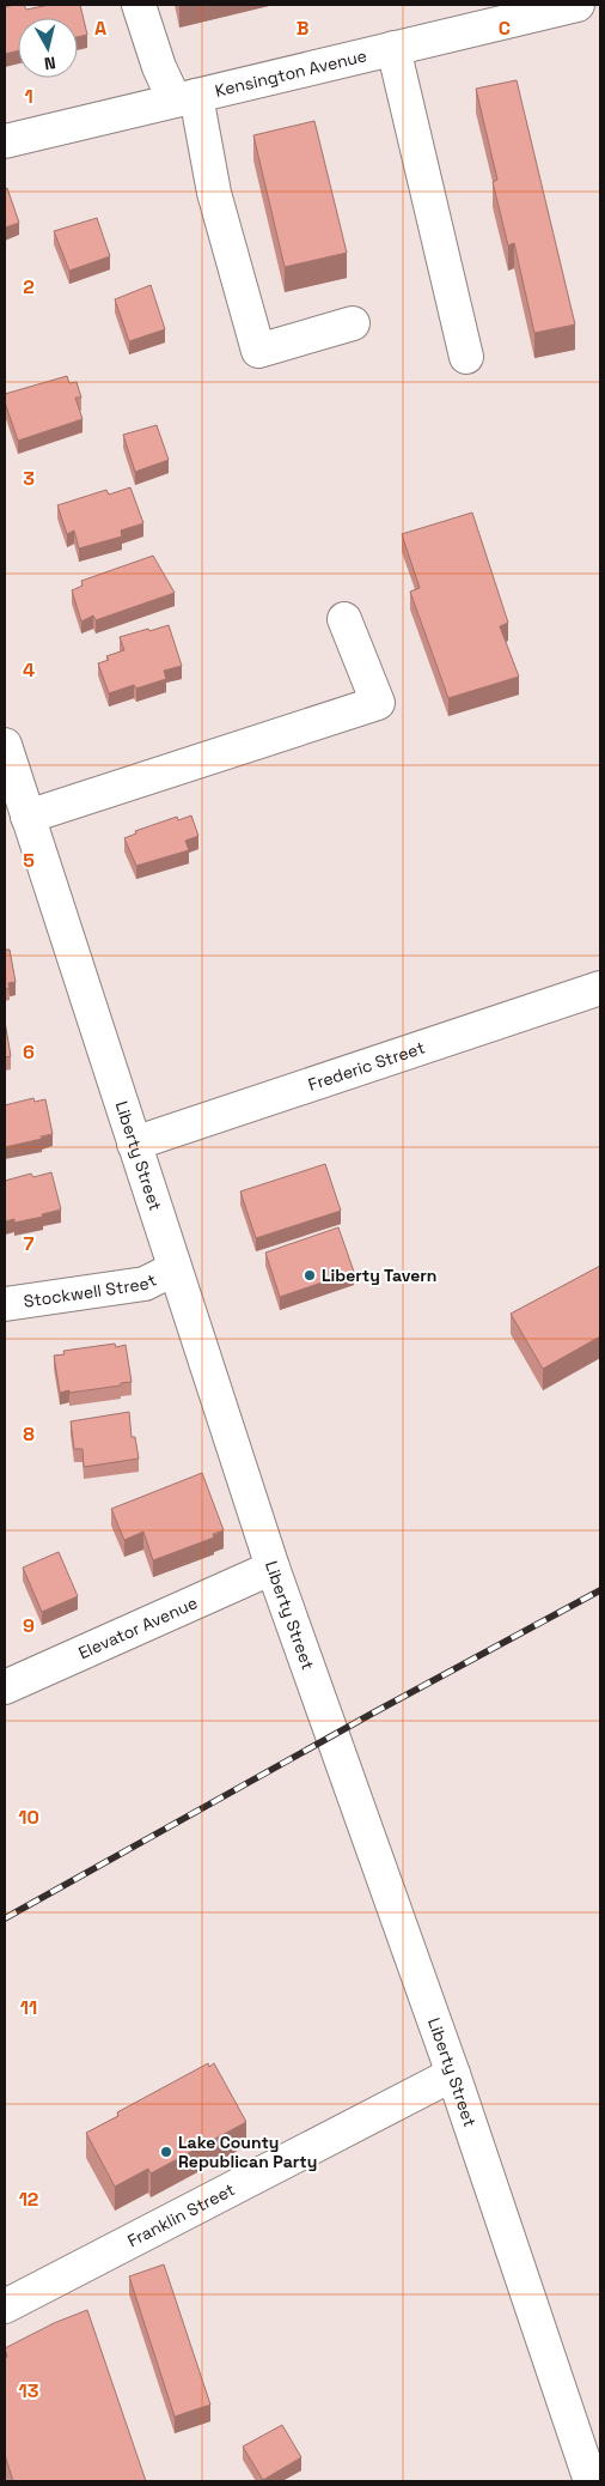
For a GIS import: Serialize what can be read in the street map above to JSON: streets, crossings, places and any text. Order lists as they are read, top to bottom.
{
  "streets": {
    "street": [
      "Kensington Avenue",
      "Frederic Street",
      "Liberty Street",
      "Stockwell Street",
      "Elevator Avenue",
      "Franklin Street"
    ]
  },
  "crossings": [
    ["Frederic Street", "Liberty Street"],
    ["Liberty Street", "Stockwell Street"],
    ["Liberty Street", "Elevator Avenue"],
    ["Liberty Street", "Franklin Street"]
  ],
  "places": ["Liberty Tavern", "Lake County Republican Party"],
  "north": "bottom",
  "grid": {
    "columns": ["A", "B", "C"],
    "rows": [
      "1",
      "2",
      "3",
      "4",
      "5",
      "6",
      "7",
      "8",
      "9",
      "10",
      "11",
      "12",
      "13"
    ]
  }
}
